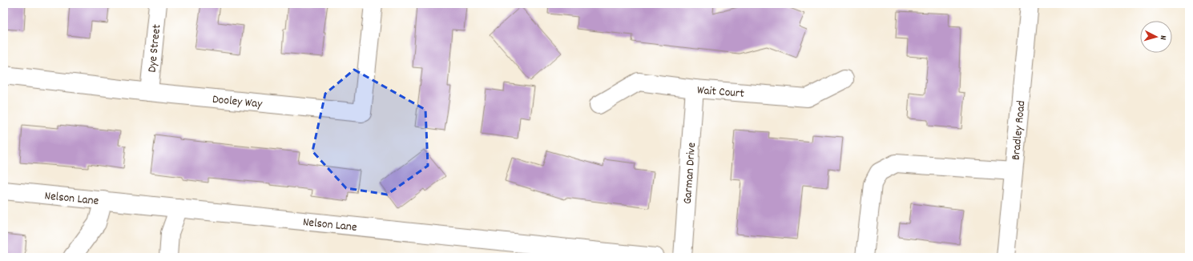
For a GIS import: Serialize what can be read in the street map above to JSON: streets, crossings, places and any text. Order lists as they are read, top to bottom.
{
  "streets": {
    "street": [
      "Dye Street",
      "Wait Court",
      "Dooley Way",
      "Bradley Road",
      "Garman Drive",
      "Nelson Lane"
    ]
  },
  "crossings": [
    ["Dye Street", "Dooley Way"],
    ["Wait Court", "Garman Drive"]
  ],
  "north": "right"
}
